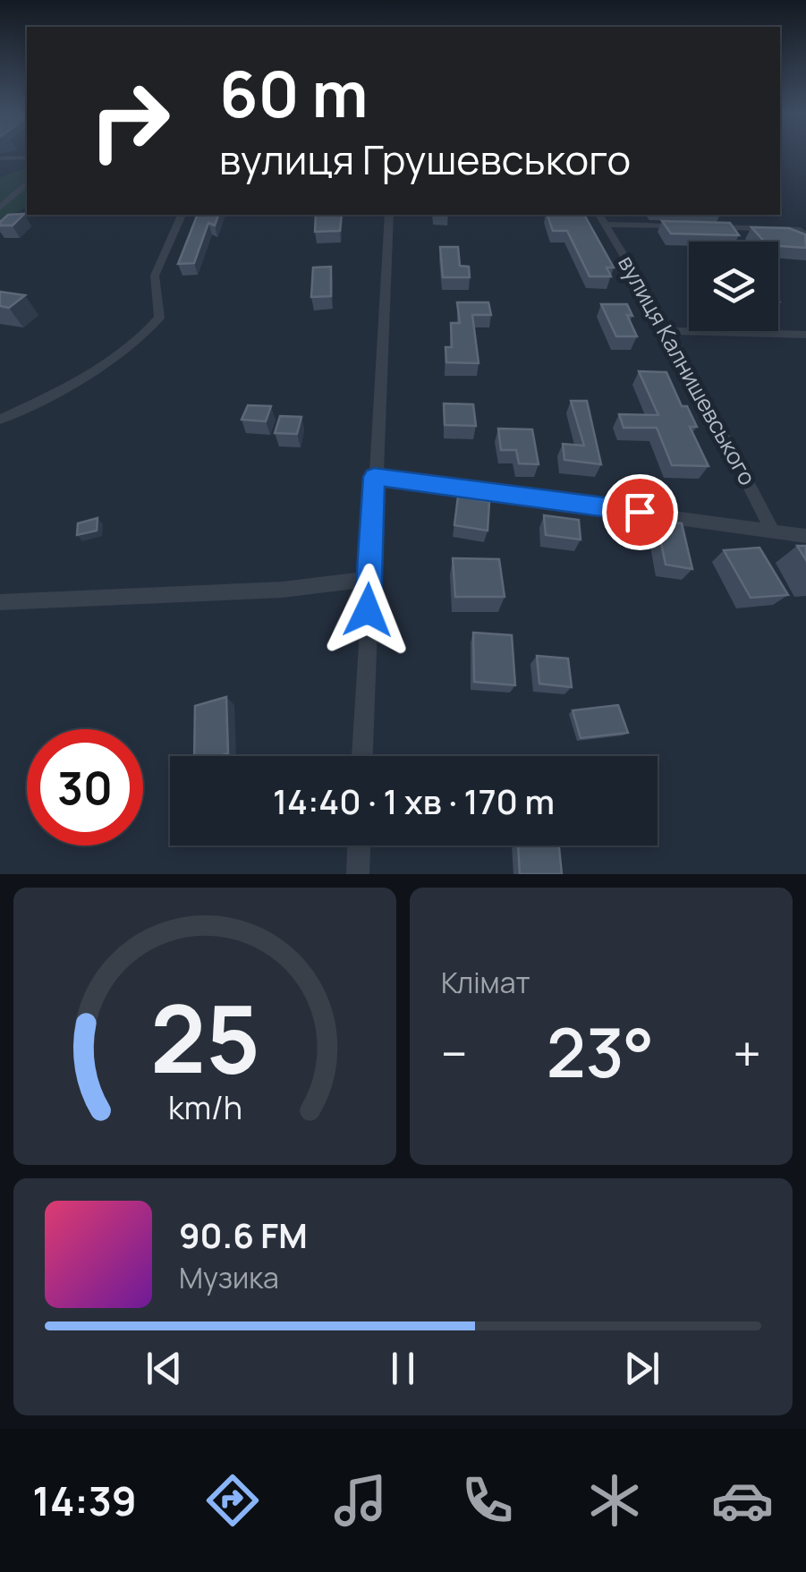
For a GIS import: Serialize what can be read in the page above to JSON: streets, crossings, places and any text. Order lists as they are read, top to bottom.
{
  "streets": {
    "street": ["вулиця Калнишевського"]
  },
  "page": {
    "turn": ["60 m", "вулиця Грушевського"],
    "limit": "30",
    "trip": "14:40 · 1 хв · 170 m",
    "tile": "Клімат",
    "heat": ["−", "23°", "+"],
    "song": ["90.6 FM", "Музика"],
    "tabs": "14:39",
    "gauge": ["25", "km/h"]
  }
}
